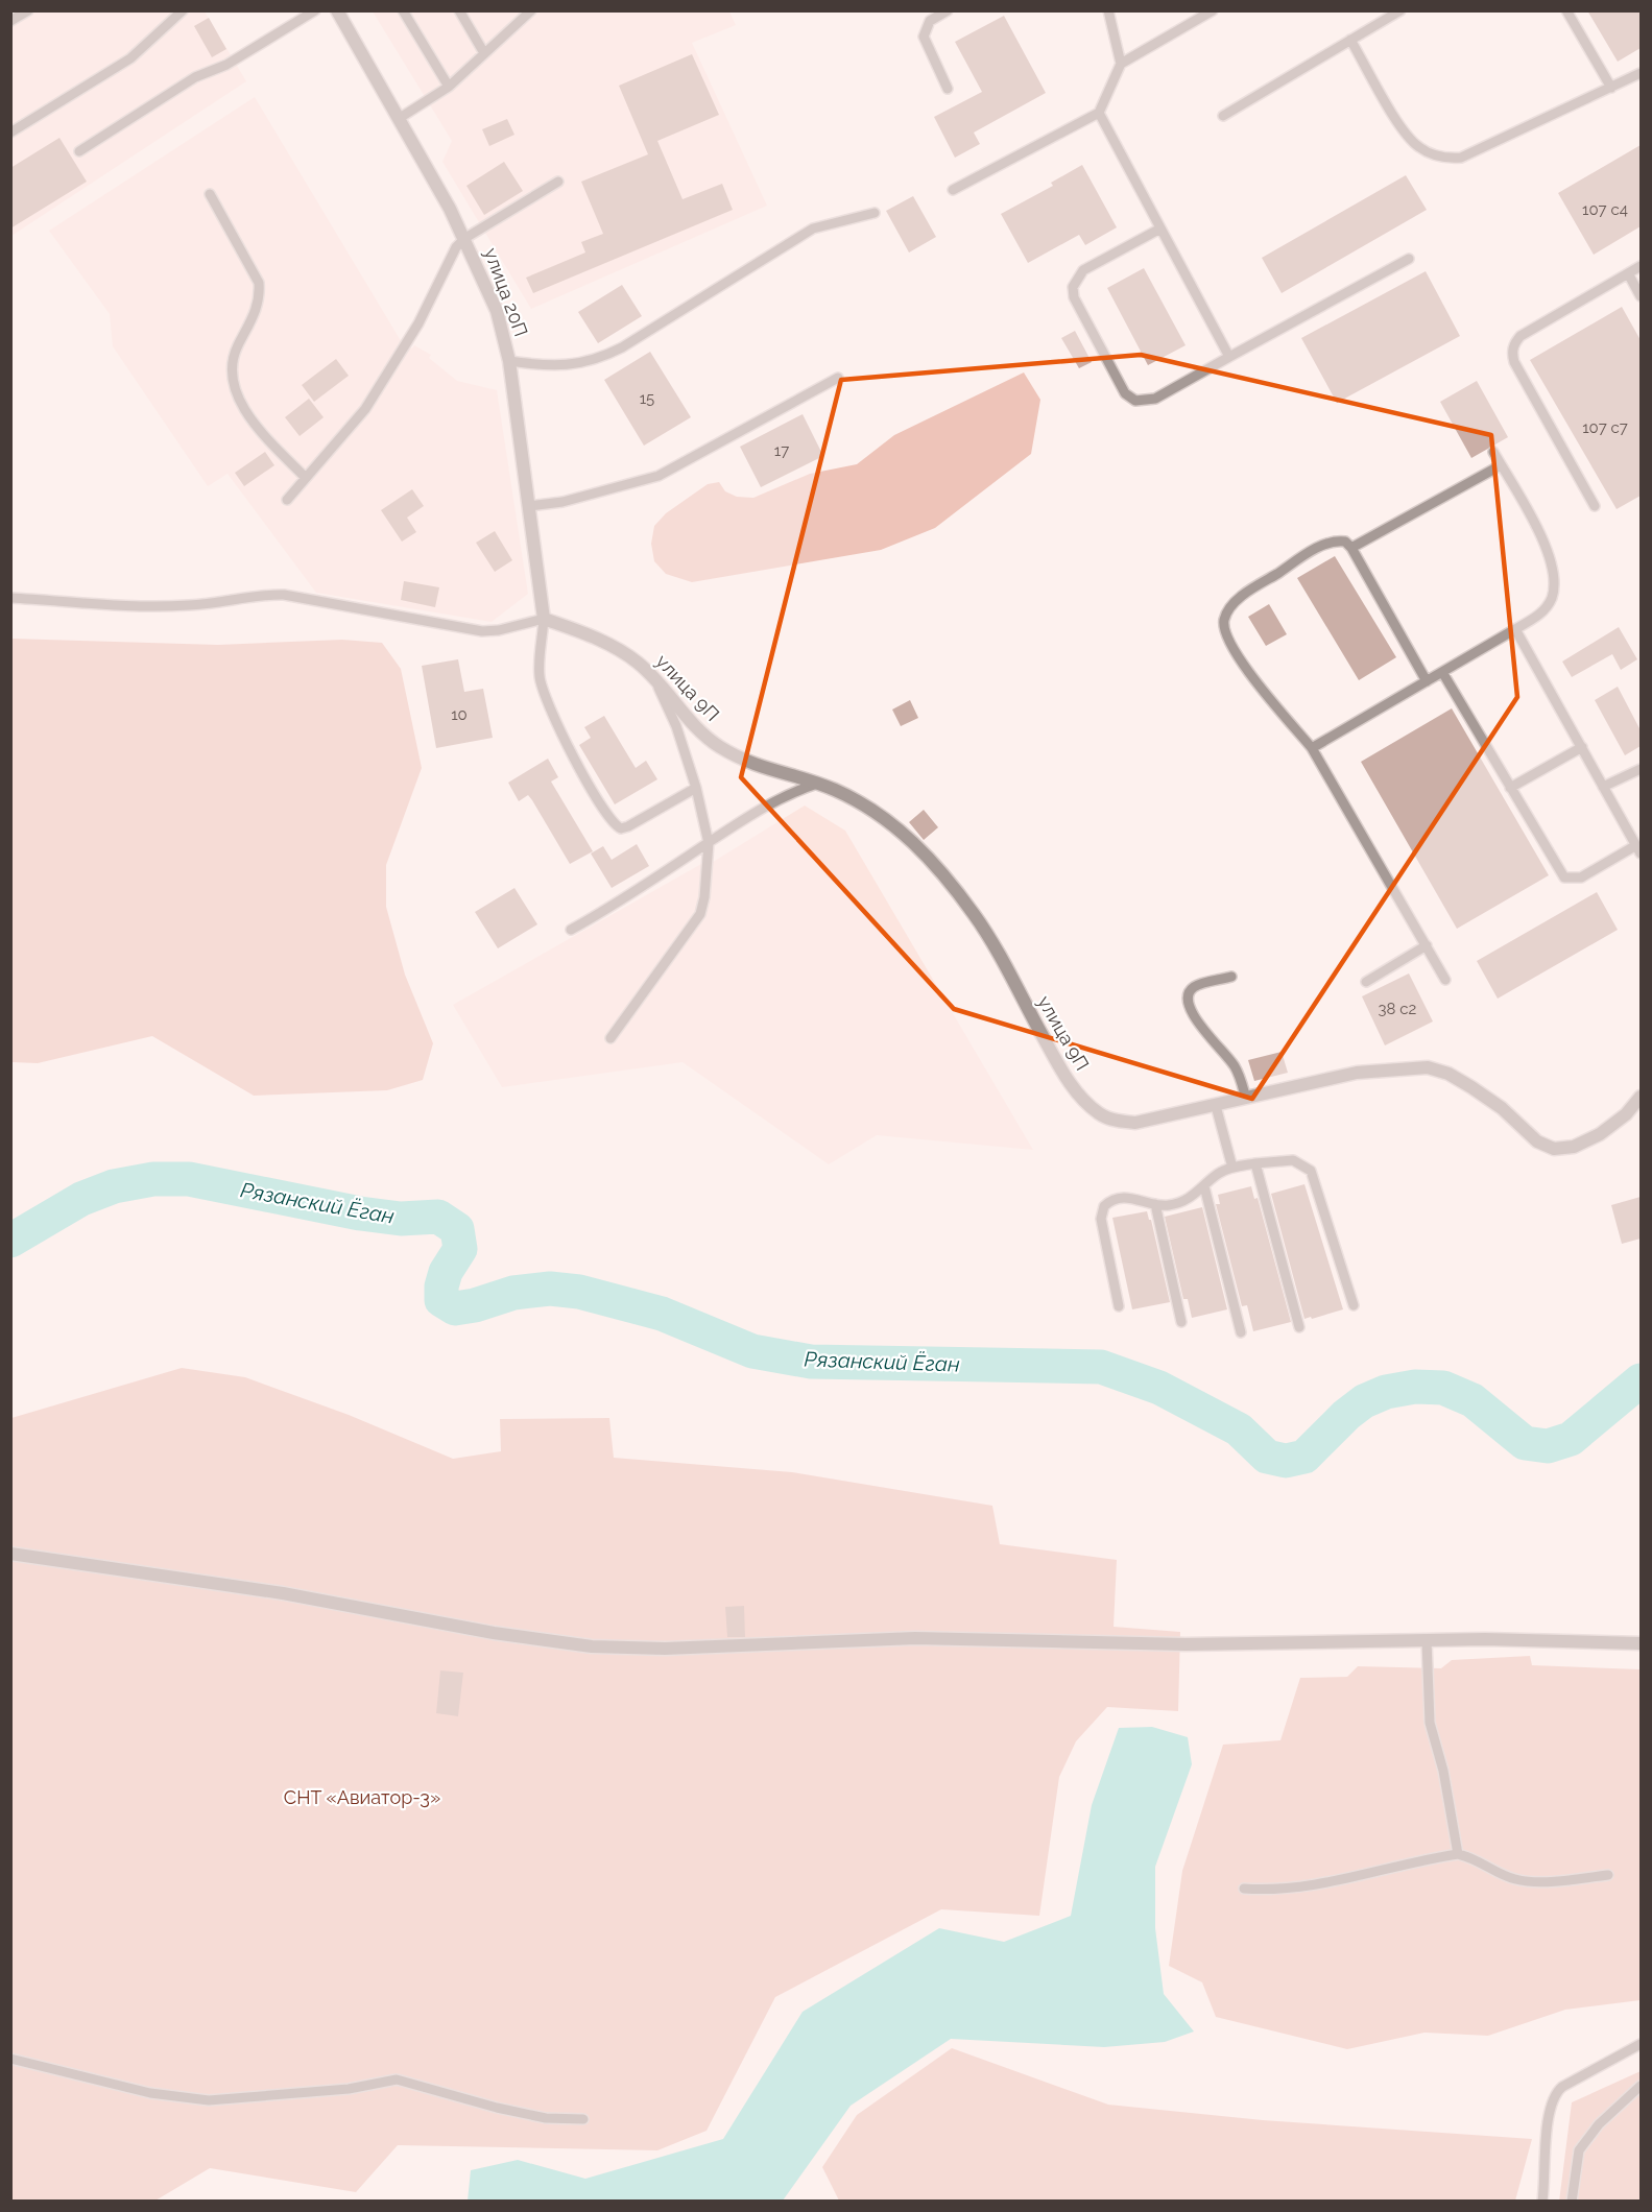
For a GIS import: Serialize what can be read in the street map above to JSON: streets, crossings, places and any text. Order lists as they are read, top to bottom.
{
  "streets": {
    "street": ["улица 20П", "улица 9П"]
  },
  "crossings": [
    ["улица 20П", "улица 9П"]
  ],
  "water": ["Рязанский Ёган"],
  "parks": ["СНТ «Авиатор-3»"],
  "house_numbers": [
    "107 с4",
    "15",
    "107 с7",
    "17",
    "10",
    "38 с2"
  ]
}
